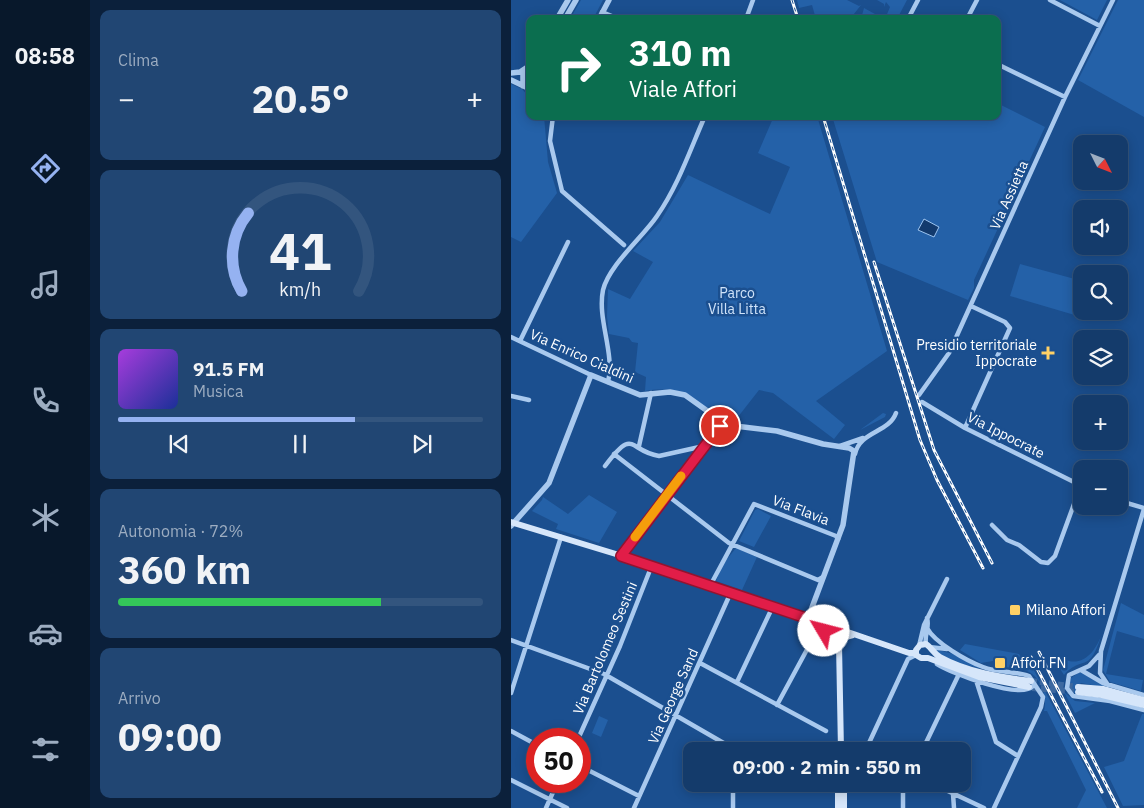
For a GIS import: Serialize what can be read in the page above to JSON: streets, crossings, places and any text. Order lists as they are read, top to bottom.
{
  "streets": {
    "street": [
      "Via Assietta",
      "Via Enrico Cialdini",
      "Via Ippocrate",
      "Via Flavia",
      "Via Bartolomeo Sestini",
      "Via George Sand"
    ]
  },
  "parks": ["Parco Villa Litta"],
  "places": {
    "health": ["Presidio territoriale Ippocrate"],
    "transit": ["Milano Affori", "Affori FN"]
  },
  "north": "bottom right",
  "page": {
    "tabs": "08:58",
    "tile": [
      "Clima",
      ["Autonomia · 72%", "360 km"],
      ["Arrivo", "09:00"]
    ],
    "turn": ["310 m", "Viale Affori"],
    "heat": ["−", "20.5°", "+"],
    "map_buttons": ["+", "−"],
    "song": ["91.5 FM", "Musica"],
    "limit": "50",
    "trip": "09:00 · 2 min · 550 m",
    "gauge": ["41", "km/h"]
  }
}
